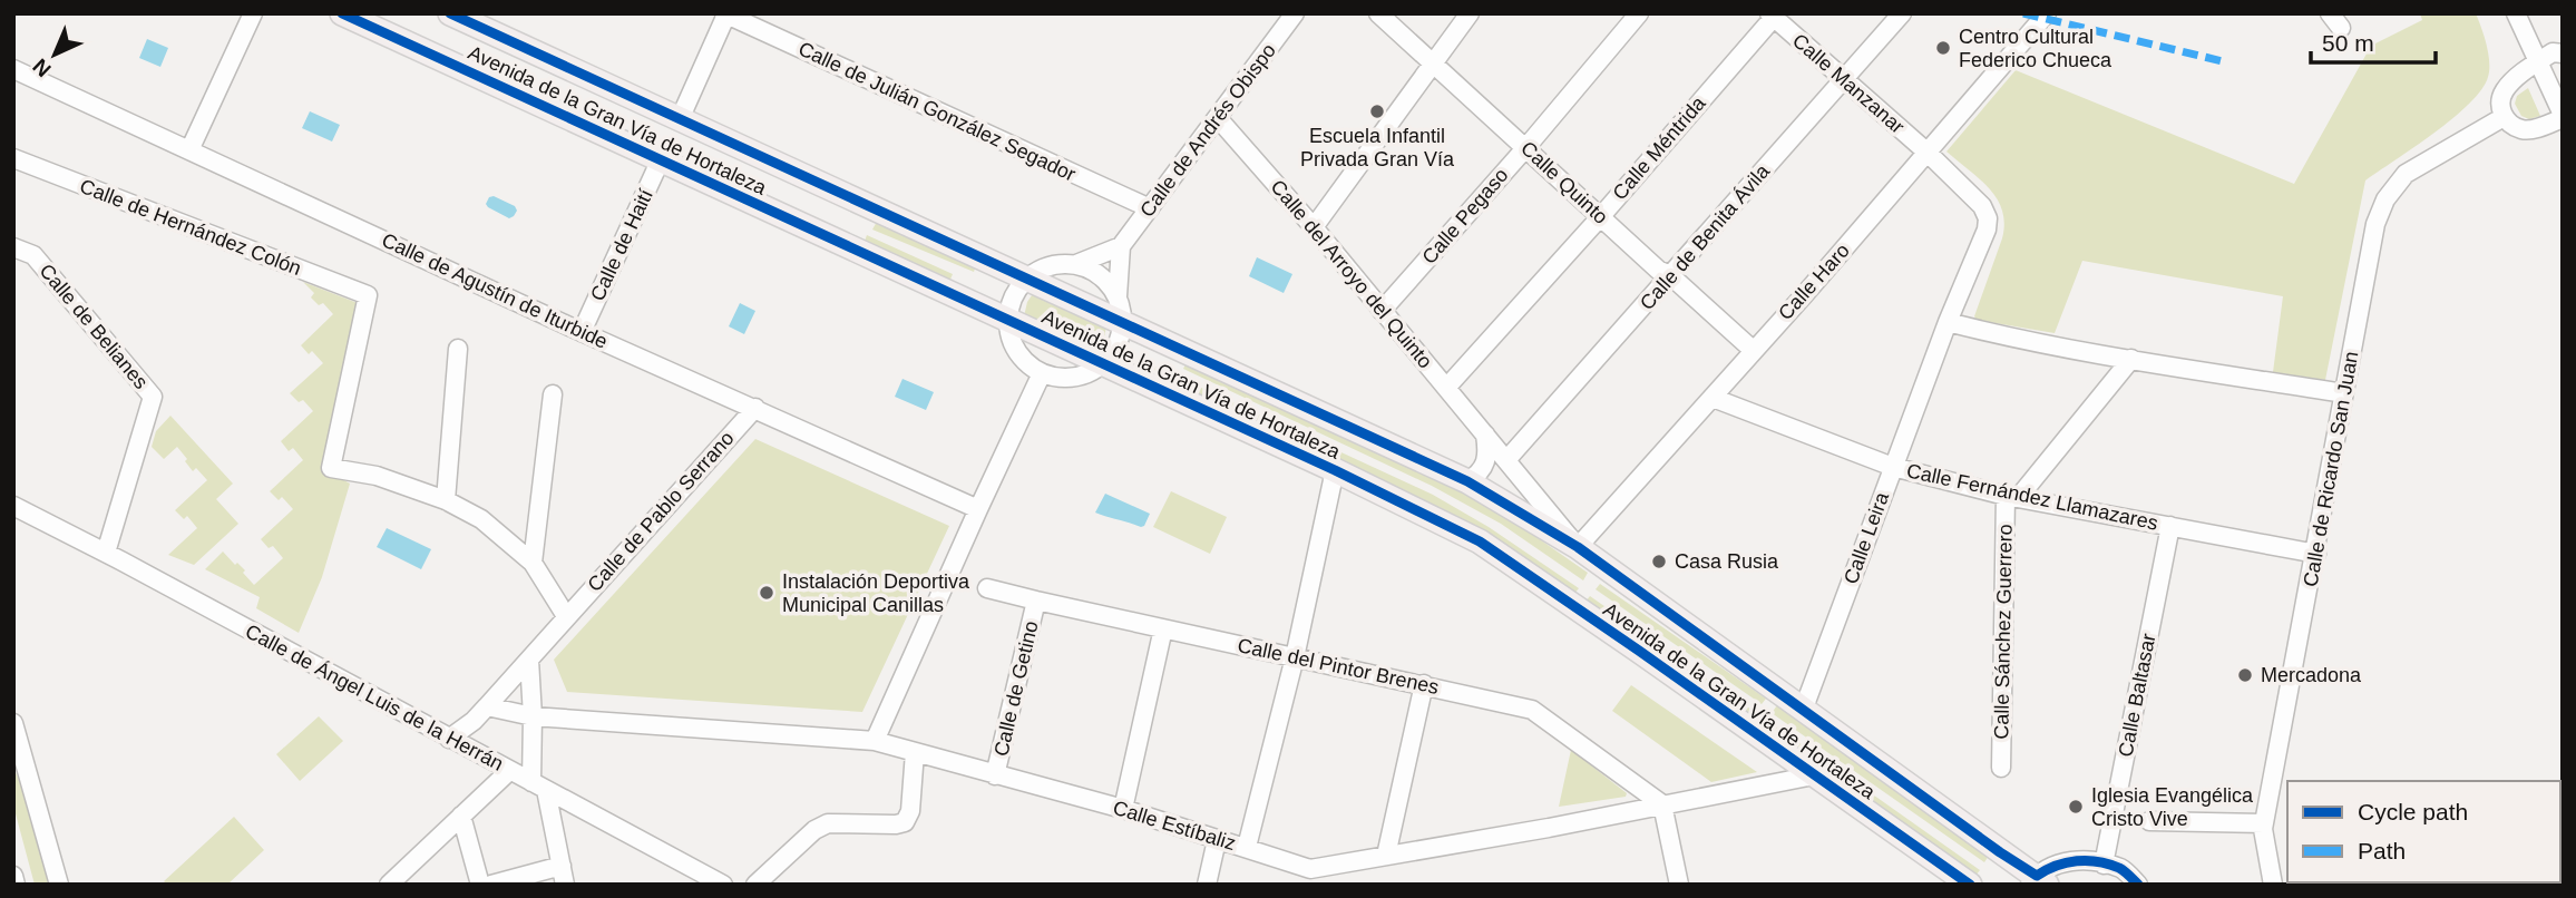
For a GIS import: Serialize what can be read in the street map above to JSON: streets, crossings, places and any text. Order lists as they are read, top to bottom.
{
  "streets": {
    "main road": ["Avenida de la Gran Vía de Hortaleza"],
    "street": [
      "Calle Manzanar",
      "Calle de Julián González Segador",
      "Calle de Andrés Obispo",
      "Calle Méntrida",
      "Calle Quinto",
      "Calle Pegaso",
      "Calle de Hernández Colón",
      "Calle de Benita Ávila",
      "Calle de Haití",
      "Calle del Arroyo del Quinto",
      "Calle Haro",
      "Calle de Agustín de Iturbide",
      "Calle de Belianes",
      "Calle de Ricardo San Juan",
      "Calle Fernández Llamazares",
      "Calle de Pablo Serrano",
      "Calle Leira",
      "Calle Sánchez Guerrero",
      "Calle del Pintor Brenes",
      "Calle de Getino",
      "Calle Baltasar",
      "Calle de Ángel Luis de la Herrán",
      "Calle Estíbaliz"
    ]
  },
  "crossings": [
    ["Calle Manzanar", "Calle Méntrida"],
    ["Calle Manzanar", "Calle de Benita Ávila"],
    ["Calle Manzanar", "Calle Haro"],
    ["Calle Manzanar", "Calle Leira"],
    ["Calle de Julián González Segador", "Calle de Andrés Obispo"],
    ["Avenida de la Gran Vía de Hortaleza", "Calle de Haití"],
    ["Avenida de la Gran Vía de Hortaleza", "Calle del Arroyo del Quinto"],
    ["Avenida de la Gran Vía de Hortaleza", "Calle Haro"],
    ["Avenida de la Gran Vía de Hortaleza", "Calle Leira"],
    ["Avenida de la Gran Vía de Hortaleza", "Calle Estíbaliz"],
    ["Calle de Andrés Obispo", "Calle del Arroyo del Quinto"],
    ["Calle Méntrida", "Calle Quinto"],
    ["Calle Méntrida", "Calle del Arroyo del Quinto"],
    ["Calle Quinto", "Calle Pegaso"],
    ["Calle Quinto", "Calle de Benita Ávila"],
    ["Calle Quinto", "Calle Haro"],
    ["Calle Pegaso", "Calle del Arroyo del Quinto"],
    ["Calle de Benita Ávila", "Calle del Arroyo del Quinto"],
    ["Calle de Haití", "Calle de Agustín de Iturbide"],
    ["Calle del Arroyo del Quinto", "Calle Haro"],
    ["Calle Haro", "Calle Fernández Llamazares"],
    ["Calle Haro", "Calle Leira"],
    ["Calle de Agustín de Iturbide", "Calle de Pablo Serrano"],
    ["Calle de Belianes", "Calle de Ángel Luis de la Herrán"],
    ["Calle de Ricardo San Juan", "Calle Fernández Llamazares"],
    ["Calle Fernández Llamazares", "Calle Leira"],
    ["Calle Fernández Llamazares", "Calle Sánchez Guerrero"],
    ["Calle Fernández Llamazares", "Calle Baltasar"],
    ["Calle de Pablo Serrano", "Calle de Ángel Luis de la Herrán"],
    ["Calle de Pablo Serrano", "Calle Estíbaliz"],
    ["Calle del Pintor Brenes", "Calle de Getino"],
    ["Calle del Pintor Brenes", "Calle Estíbaliz"],
    ["Calle de Getino", "Calle Estíbaliz"]
  ],
  "places": [
    "Centro Cultural Federico Chueca",
    "Escuela Infantil Privada Gran Vía",
    "Casa Rusia",
    "Instalación Deportiva Municipal Canillas",
    "Mercadona",
    "Iglesia Evangélica Cristo Vive"
  ],
  "legend": ["Cycle path", "Path"],
  "scale_bar": "50 m",
  "north": "bottom left"
}
